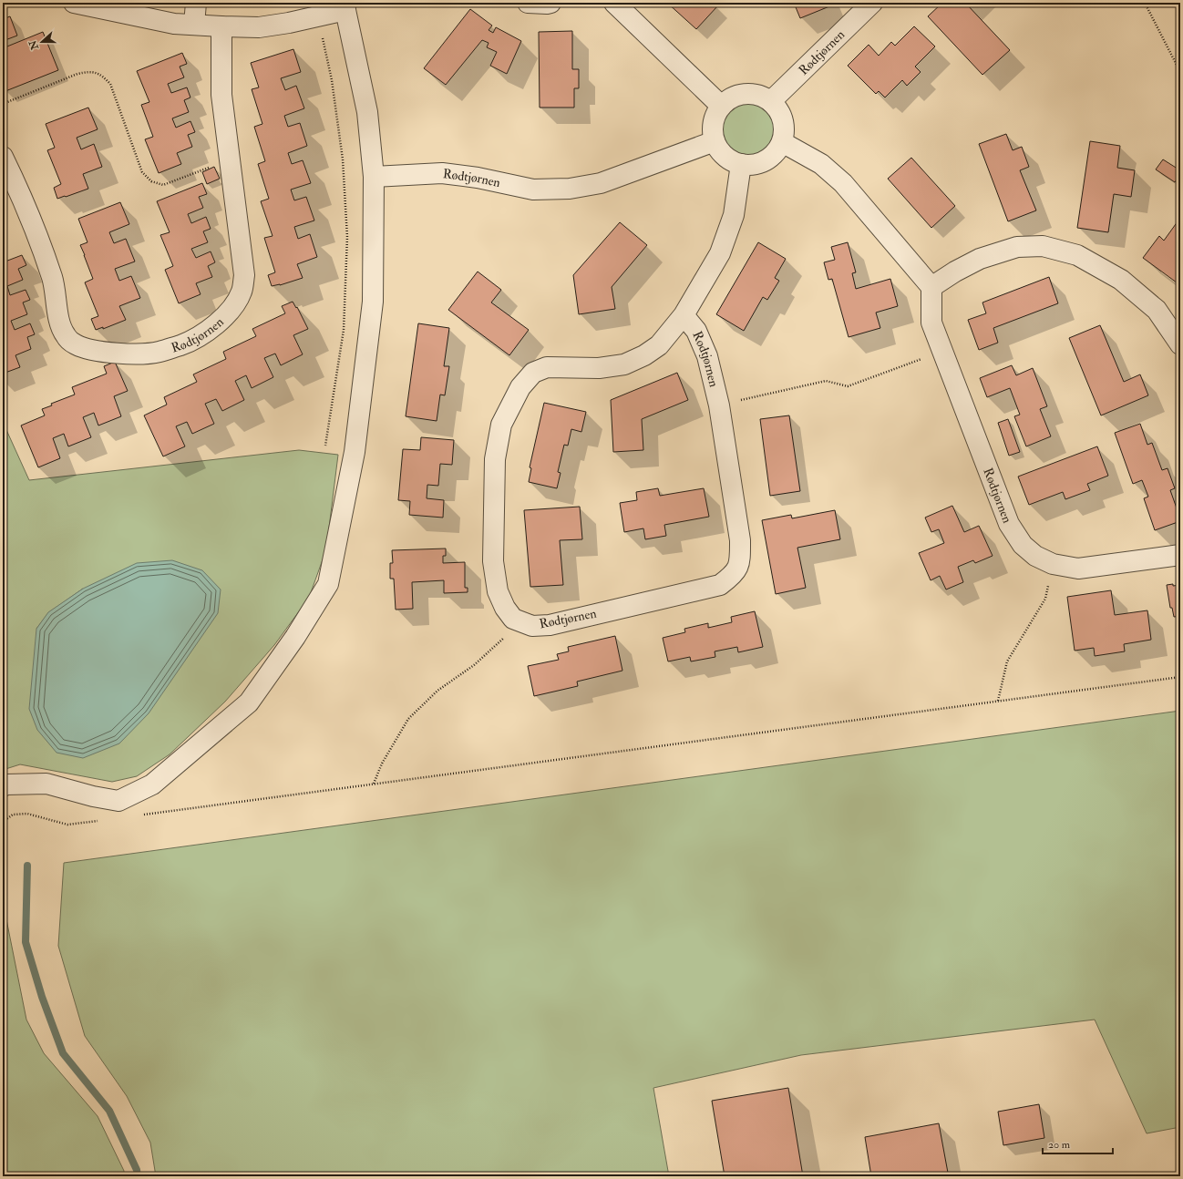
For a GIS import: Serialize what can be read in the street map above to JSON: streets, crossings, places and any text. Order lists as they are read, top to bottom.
{
  "streets": {
    "street": ["Rødtjørnen"]
  },
  "scale_bar": "20 m",
  "north": "left"
}
